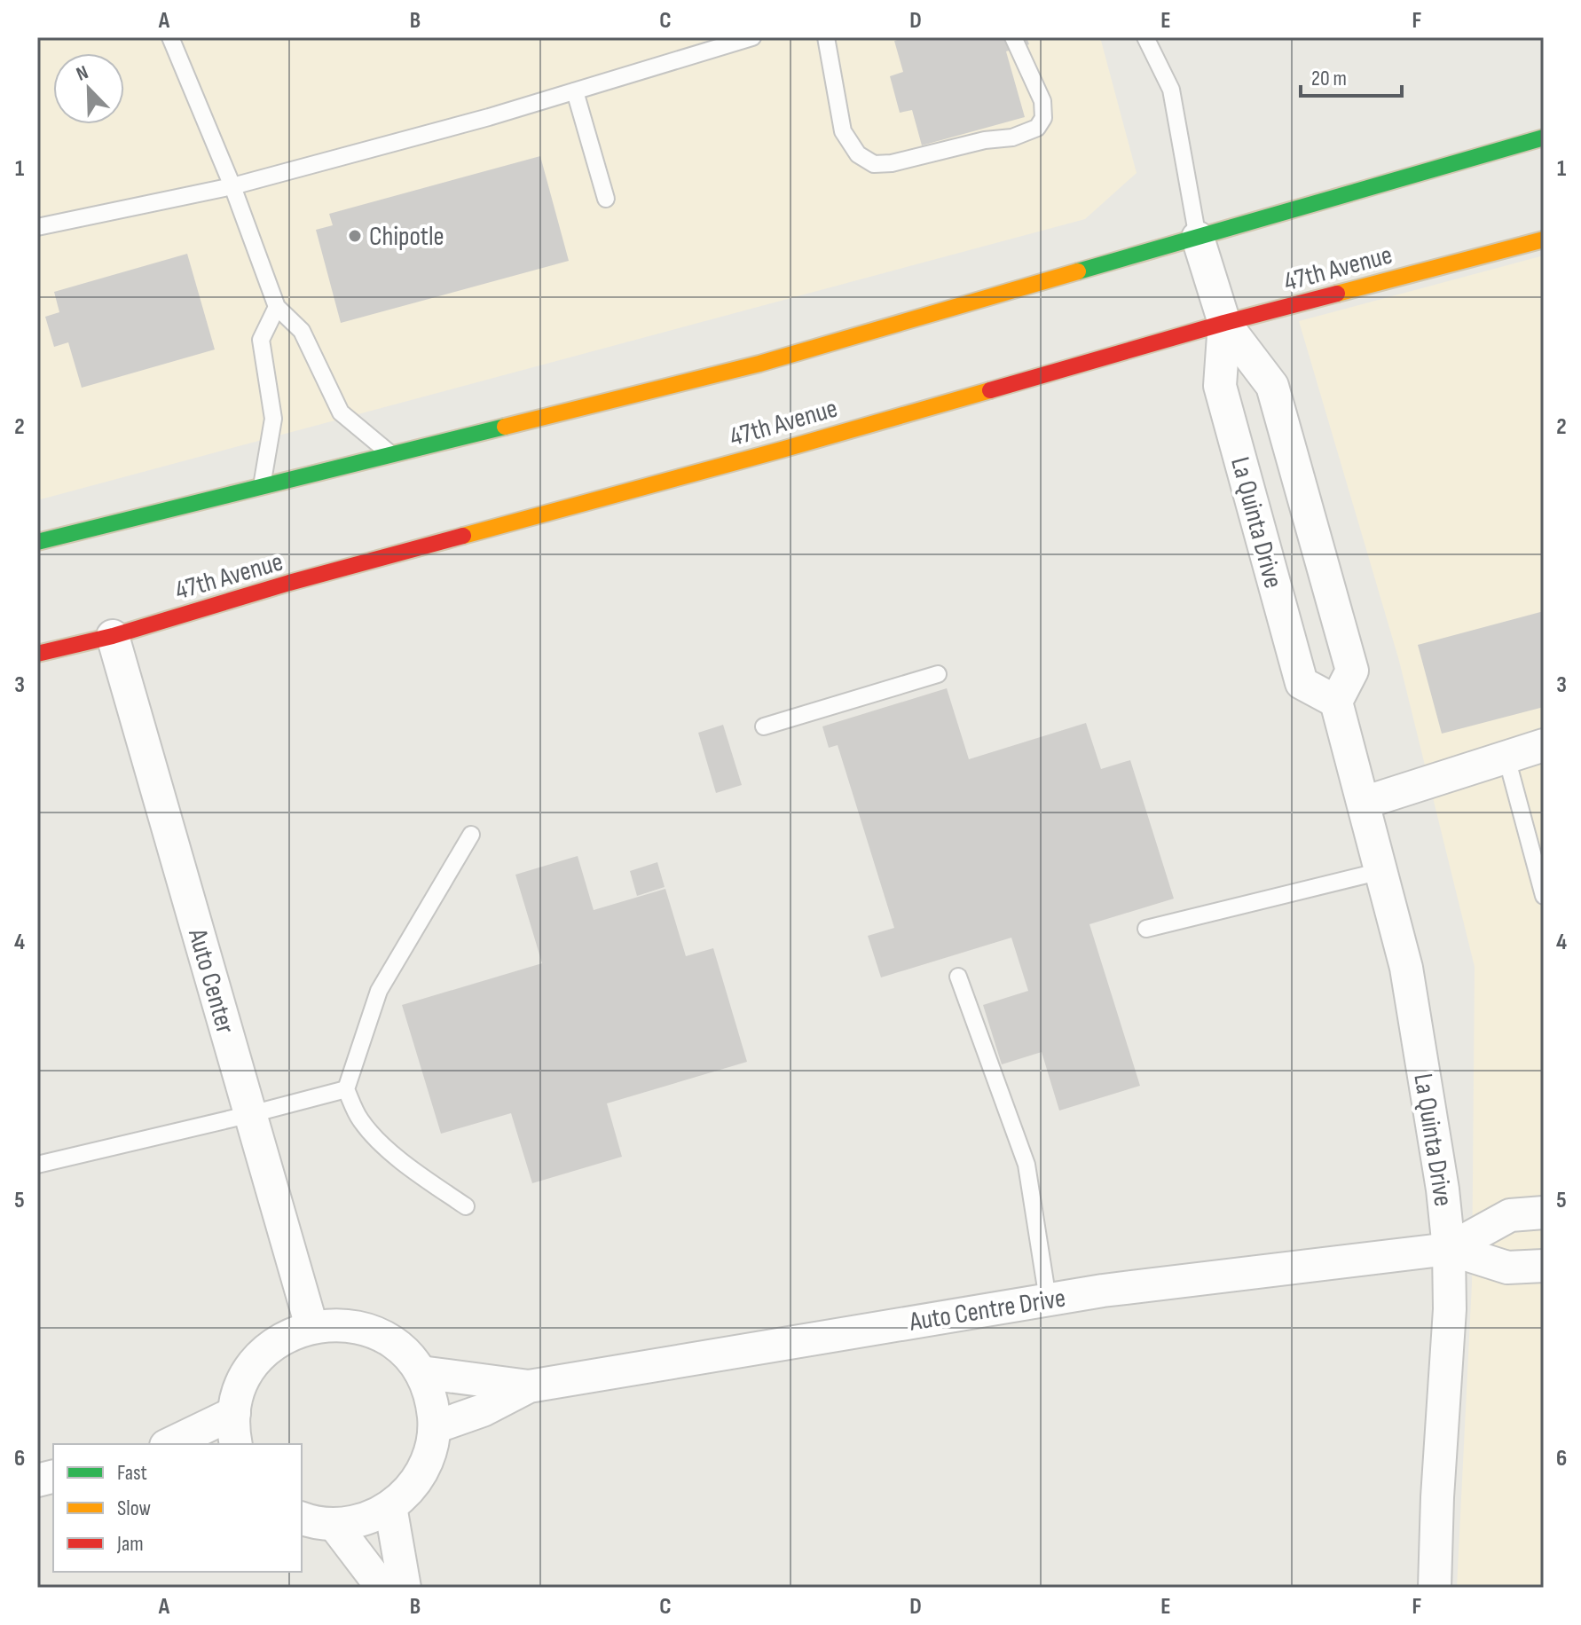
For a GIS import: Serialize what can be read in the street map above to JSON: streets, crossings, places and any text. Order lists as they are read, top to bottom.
{
  "streets": {
    "main road": ["47th Avenue"],
    "street": ["La Quinta Drive", "Auto Center", "Auto Centre Drive"]
  },
  "crossings": [
    ["47th Avenue", "La Quinta Drive"],
    ["47th Avenue", "Auto Center"],
    ["La Quinta Drive", "Auto Centre Drive"]
  ],
  "places": ["Chipotle"],
  "legend": ["Fast", "Slow", "Jam"],
  "scale_bar": "20 m",
  "north": "top left",
  "grid": {
    "columns": [
      "A",
      "B",
      "C",
      "D",
      "E",
      "F"
    ],
    "rows": [
      "1",
      "2",
      "3",
      "4",
      "5",
      "6"
    ]
  }
}
